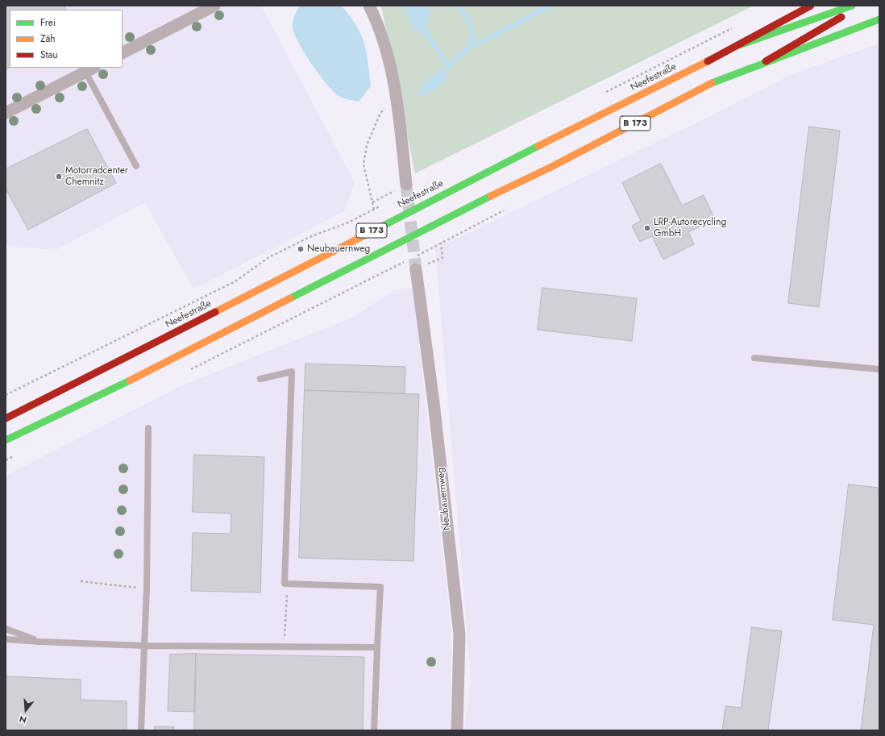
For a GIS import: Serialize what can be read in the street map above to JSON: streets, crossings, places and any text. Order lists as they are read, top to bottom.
{
  "streets": {
    "main road": ["Neefestraße", "B 173"],
    "street": ["Neubauernweg"]
  },
  "crossings": [
    ["Neefestraße", "B 173"]
  ],
  "places": ["Motorradcenter Chemnitz", "LRP-Autorecycling GmbH", "Neubauernweg"],
  "legend": ["Frei", "Zäh", "Stau"],
  "north": "bottom"
}
